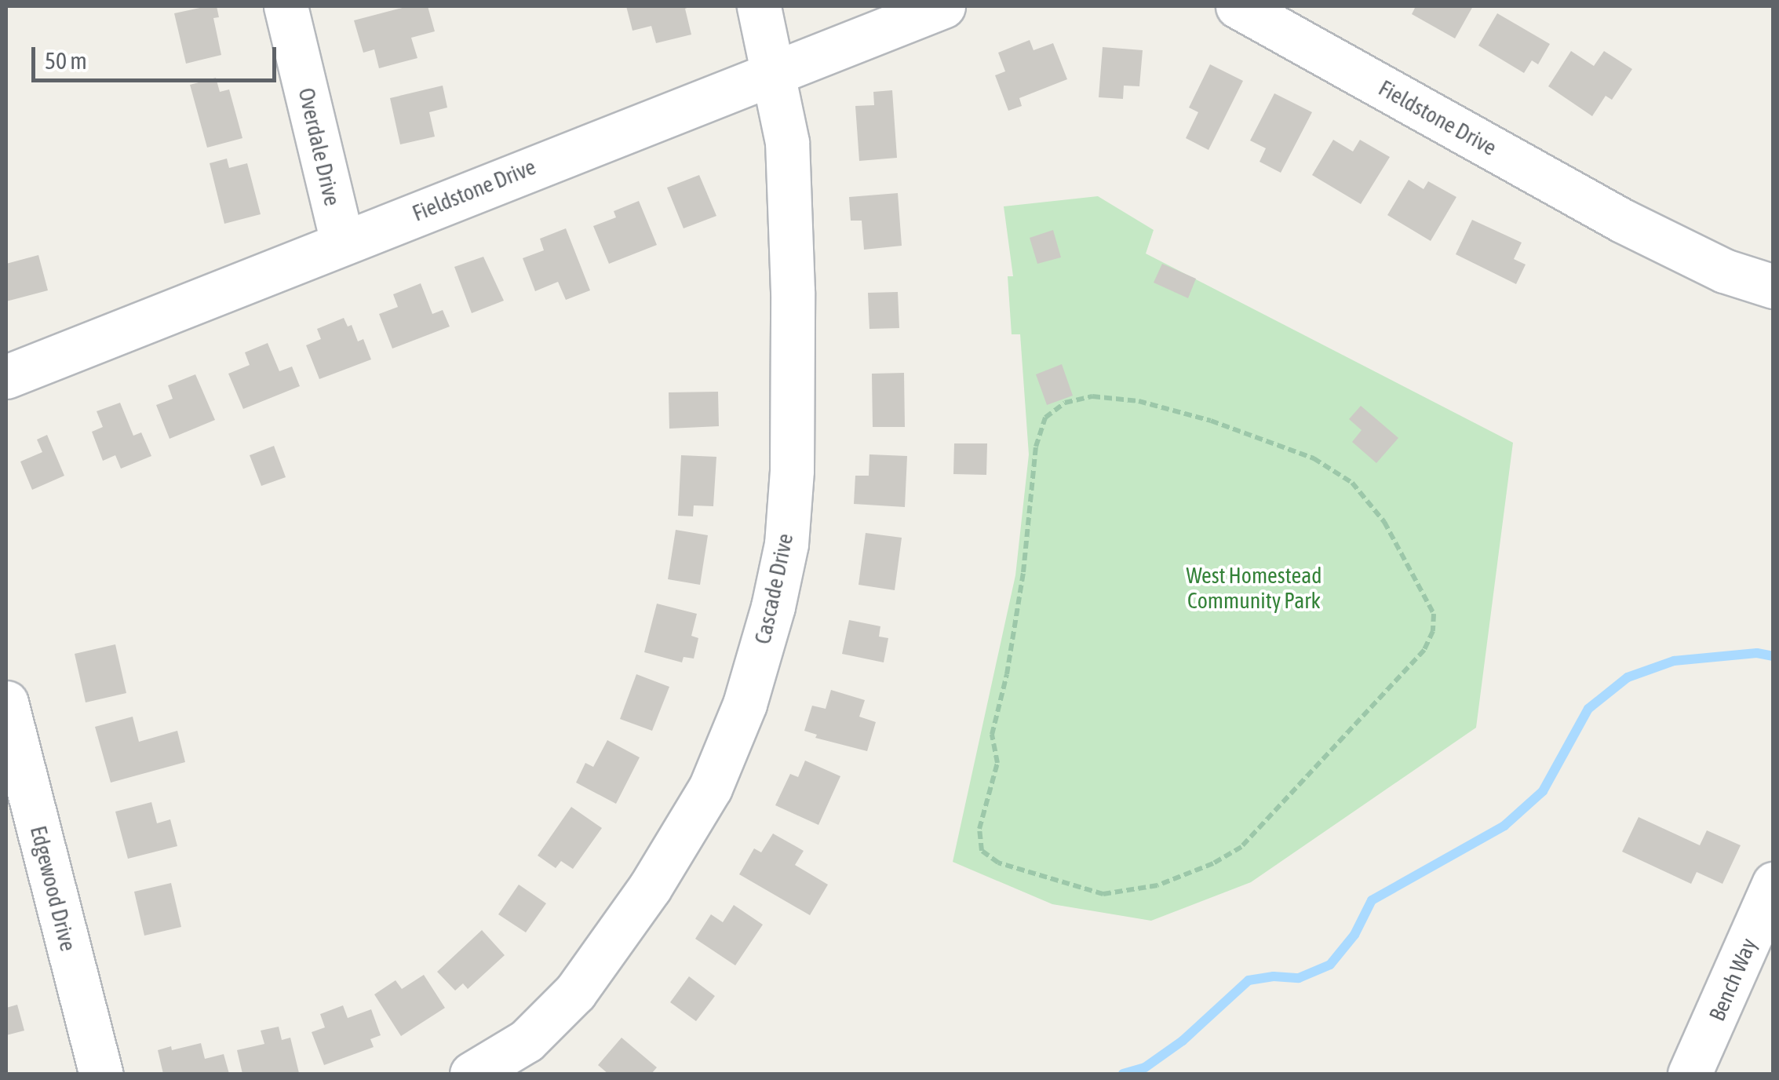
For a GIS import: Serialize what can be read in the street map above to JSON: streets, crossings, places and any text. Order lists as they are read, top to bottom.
{
  "streets": {
    "street": [
      "Fieldstone Drive",
      "Overdale Drive",
      "Cascade Drive",
      "Edgewood Drive",
      "Bench Way"
    ]
  },
  "crossings": [
    ["Fieldstone Drive", "Overdale Drive"],
    ["Fieldstone Drive", "Cascade Drive"]
  ],
  "parks": ["West Homestead Community Park"],
  "scale_bar": "50 m"
}
